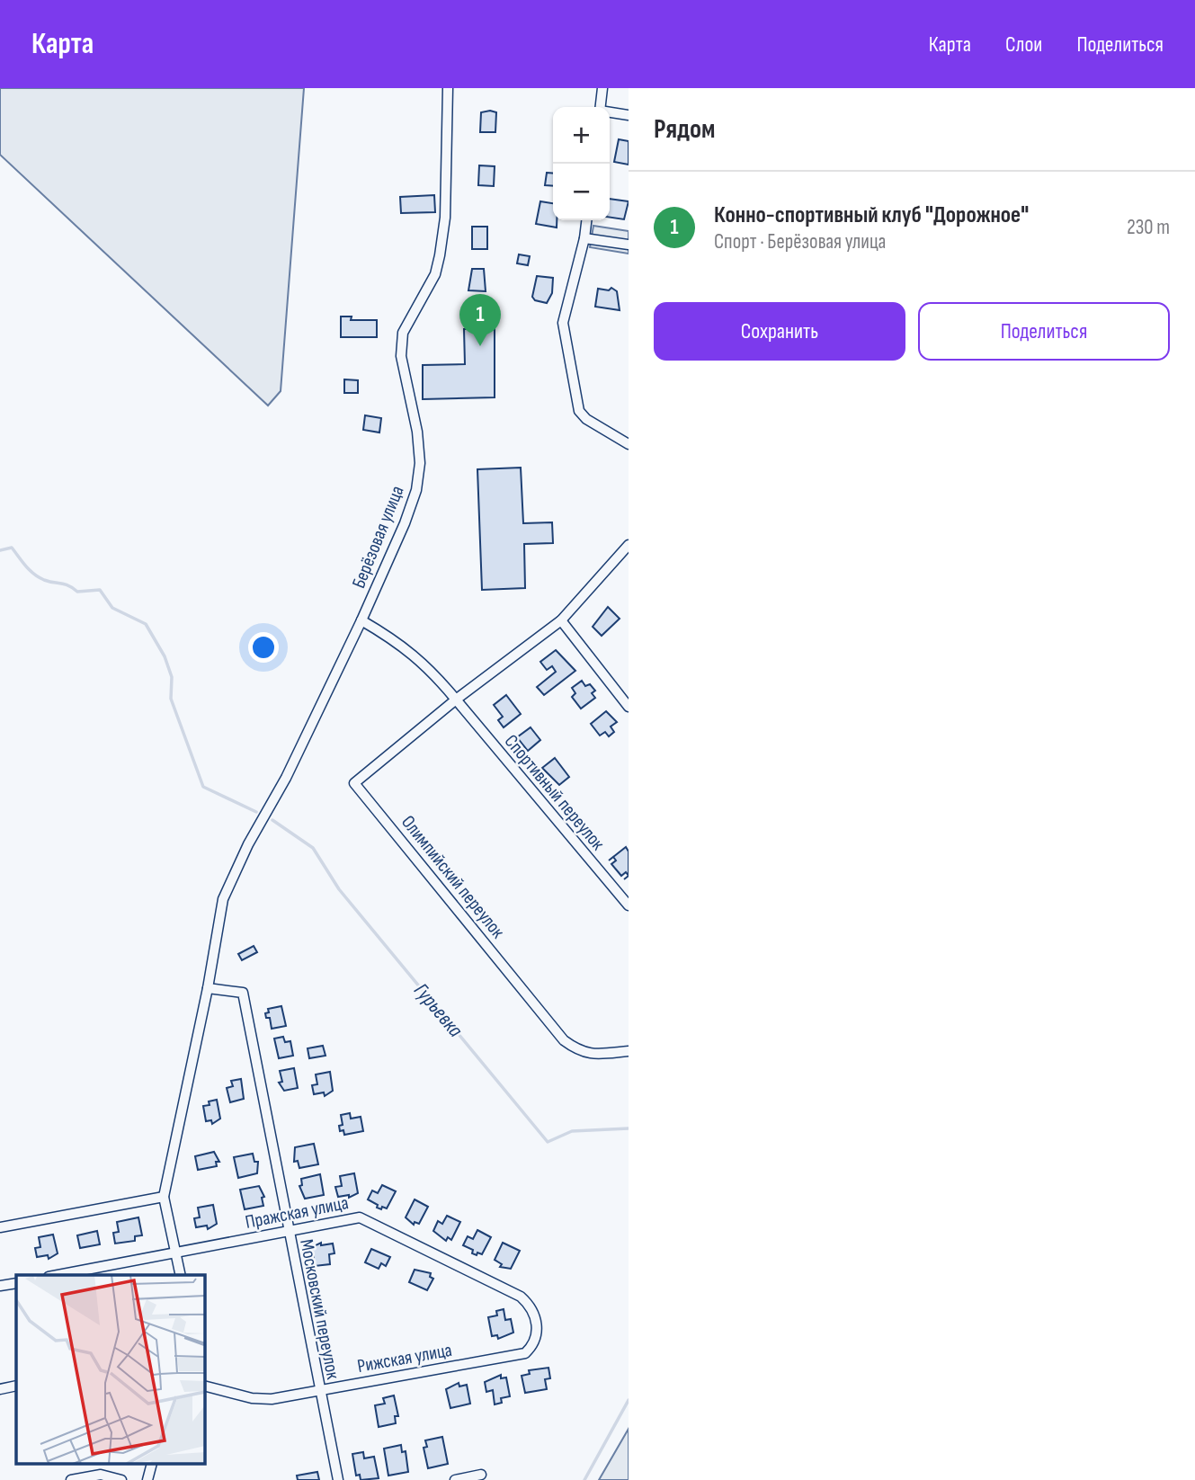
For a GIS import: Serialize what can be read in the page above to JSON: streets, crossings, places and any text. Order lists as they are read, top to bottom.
{
  "streets": {
    "street": [
      "Берёзовая улица",
      "Спортивный переулок",
      "Олимпийский переулок",
      "Пражская улица",
      "Московский переулок",
      "Рижская улица"
    ]
  },
  "crossings": [
    ["Берёзовая улица", "Спортивный переулок"],
    ["Берёзовая улица", "Московский переулок"],
    ["Спортивный переулок", "Олимпийский переулок"],
    ["Пражская улица", "Московский переулок"],
    ["Пражская улица", "Рижская улица"],
    ["Московский переулок", "Рижская улица"]
  ],
  "water": ["Гурьевка"],
  "page": {
    "header": "Карта",
    "nav": ["Карта", "Слои", "Поделиться"],
    "heading": "Рядом",
    "map_buttons": ["+", "−"],
    "list": [
      {
        "mark": "1",
        "name": "Конно-спортивный клуб \"Дорожное\"",
        "note": "Спорт · Берёзовая улица",
        "value": "230 m"
      }
    ],
    "buttons": ["Сохранить", "Поделиться"],
    "pins": "1"
  }
}
